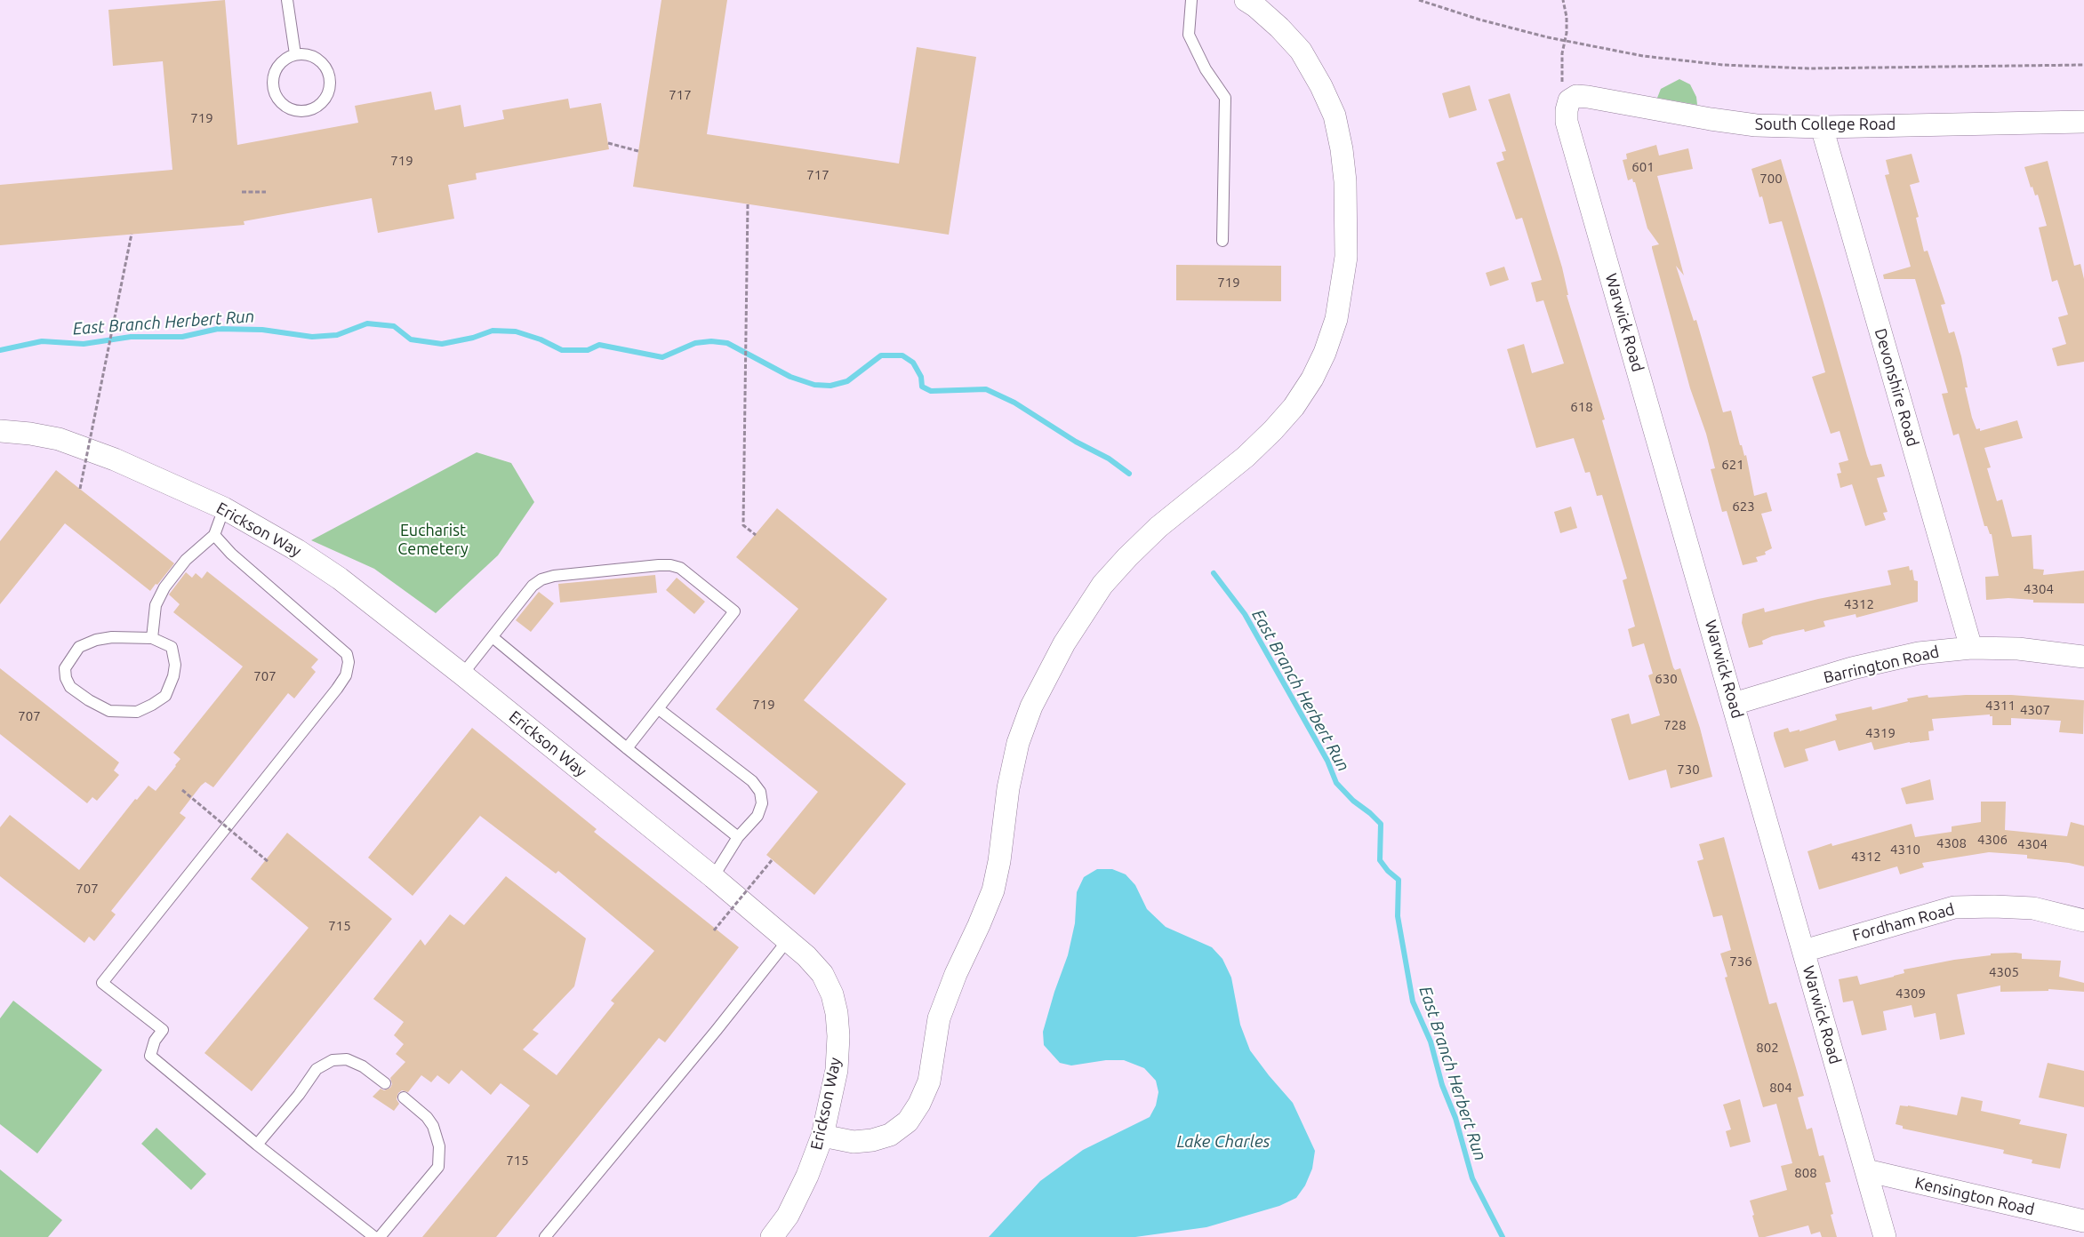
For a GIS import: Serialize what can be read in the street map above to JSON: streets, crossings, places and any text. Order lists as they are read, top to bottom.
{
  "streets": {
    "street": [
      "South College Road",
      "Warwick Road",
      "Devonshire Road",
      "Erickson Way",
      "Barrington Road",
      "Fordham Road",
      "Kensington Road"
    ]
  },
  "crossings": [
    ["South College Road", "Warwick Road"],
    ["South College Road", "Devonshire Road"],
    ["Warwick Road", "Barrington Road"],
    ["Warwick Road", "Fordham Road"],
    ["Warwick Road", "Kensington Road"],
    ["Devonshire Road", "Barrington Road"]
  ],
  "water": ["East Branch Herbert Run", "Lake Charles"],
  "parks": ["Eucharist Cemetery"],
  "house_numbers": [
    "717",
    "719",
    "719",
    "601",
    "717",
    "700",
    "719",
    "618",
    "621",
    "623",
    "4304",
    "4312",
    "707",
    "630",
    "719",
    "4311",
    "4307",
    "707",
    "728",
    "4319",
    "730",
    "4306",
    "4308",
    "4304",
    "4310",
    "4312",
    "707",
    "715",
    "736",
    "4305",
    "4309",
    "802",
    "804",
    "715",
    "808"
  ]
}
